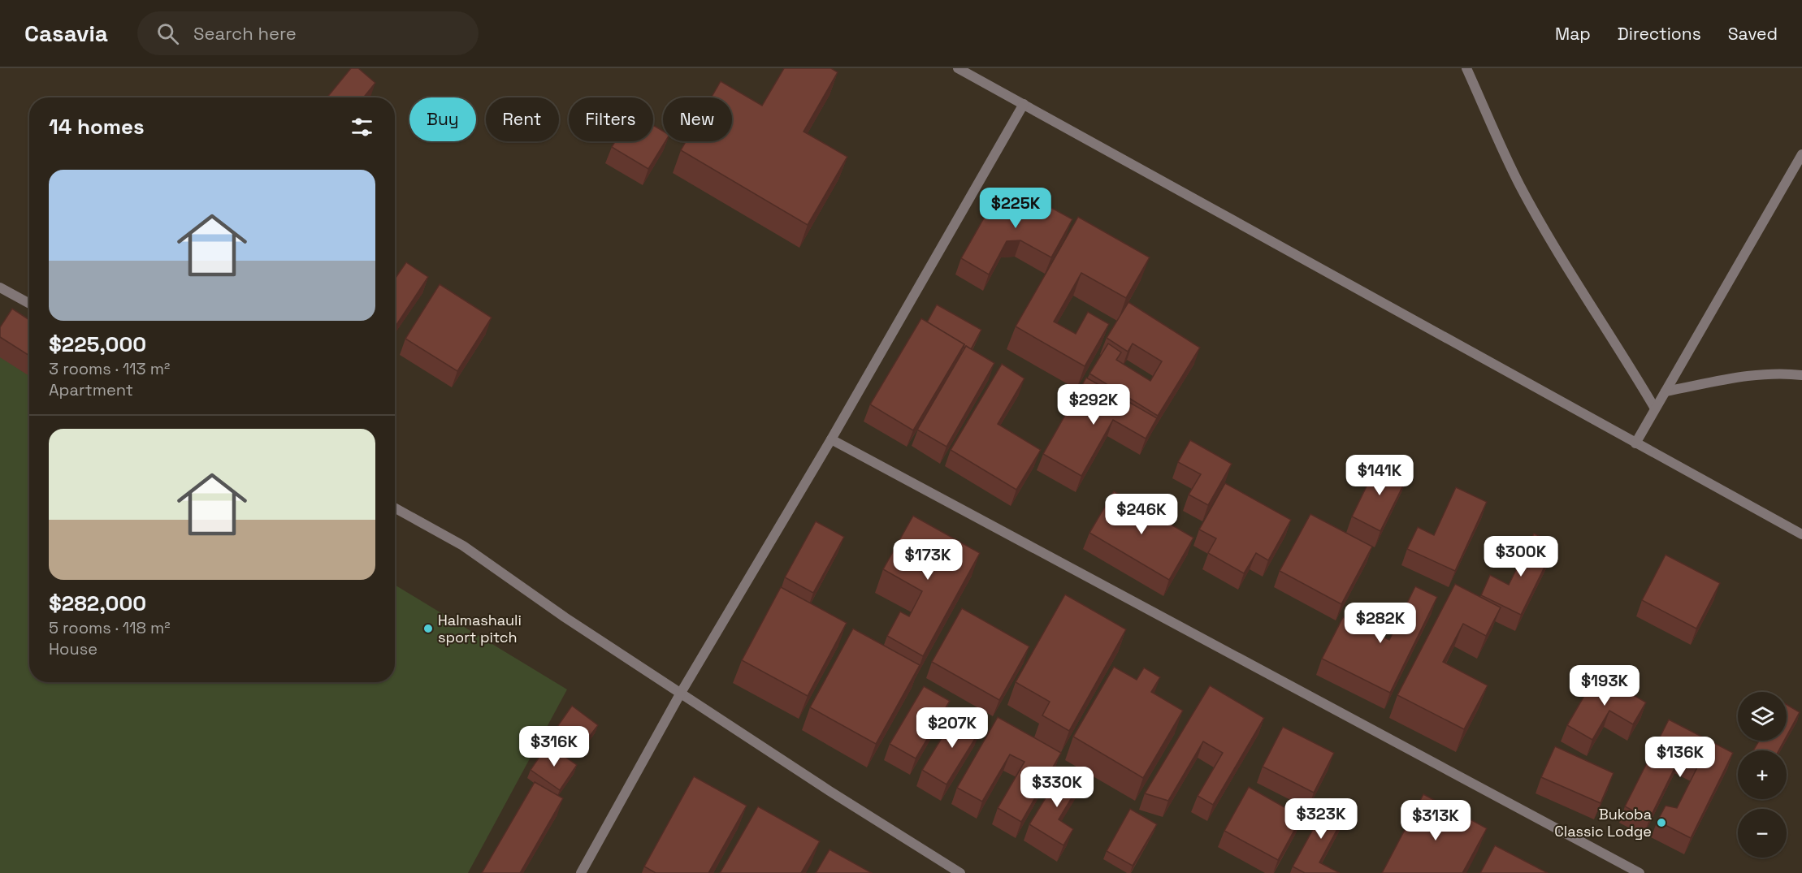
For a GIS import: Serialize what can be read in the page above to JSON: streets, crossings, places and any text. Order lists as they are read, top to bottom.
{
  "places": ["Halmashauli sport pitch", "Bukoba Classic Lodge"],
  "page": {
    "header": "Casavia",
    "search": "Search here",
    "nav": ["Map", "Directions", "Saved"],
    "chip": [
      "Buy",
      "Rent",
      "Filters",
      "New"
    ],
    "heading": "14 homes",
    "list": [
      {
        "name": "$225,000",
        "note": "3 rooms · 113 m² · Apartment"
      },
      {
        "name": "$282,000",
        "note": "5 rooms · 118 m² · House"
      }
    ],
    "price": [
      "$225K",
      "$292K",
      "$141K",
      "$246K",
      "$300K",
      "$173K",
      "$282K",
      "$193K",
      "$207K",
      "$316K",
      "$136K",
      "$330K",
      "$323K",
      "$313K"
    ],
    "map_buttons": ["+", "−"]
  }
}
